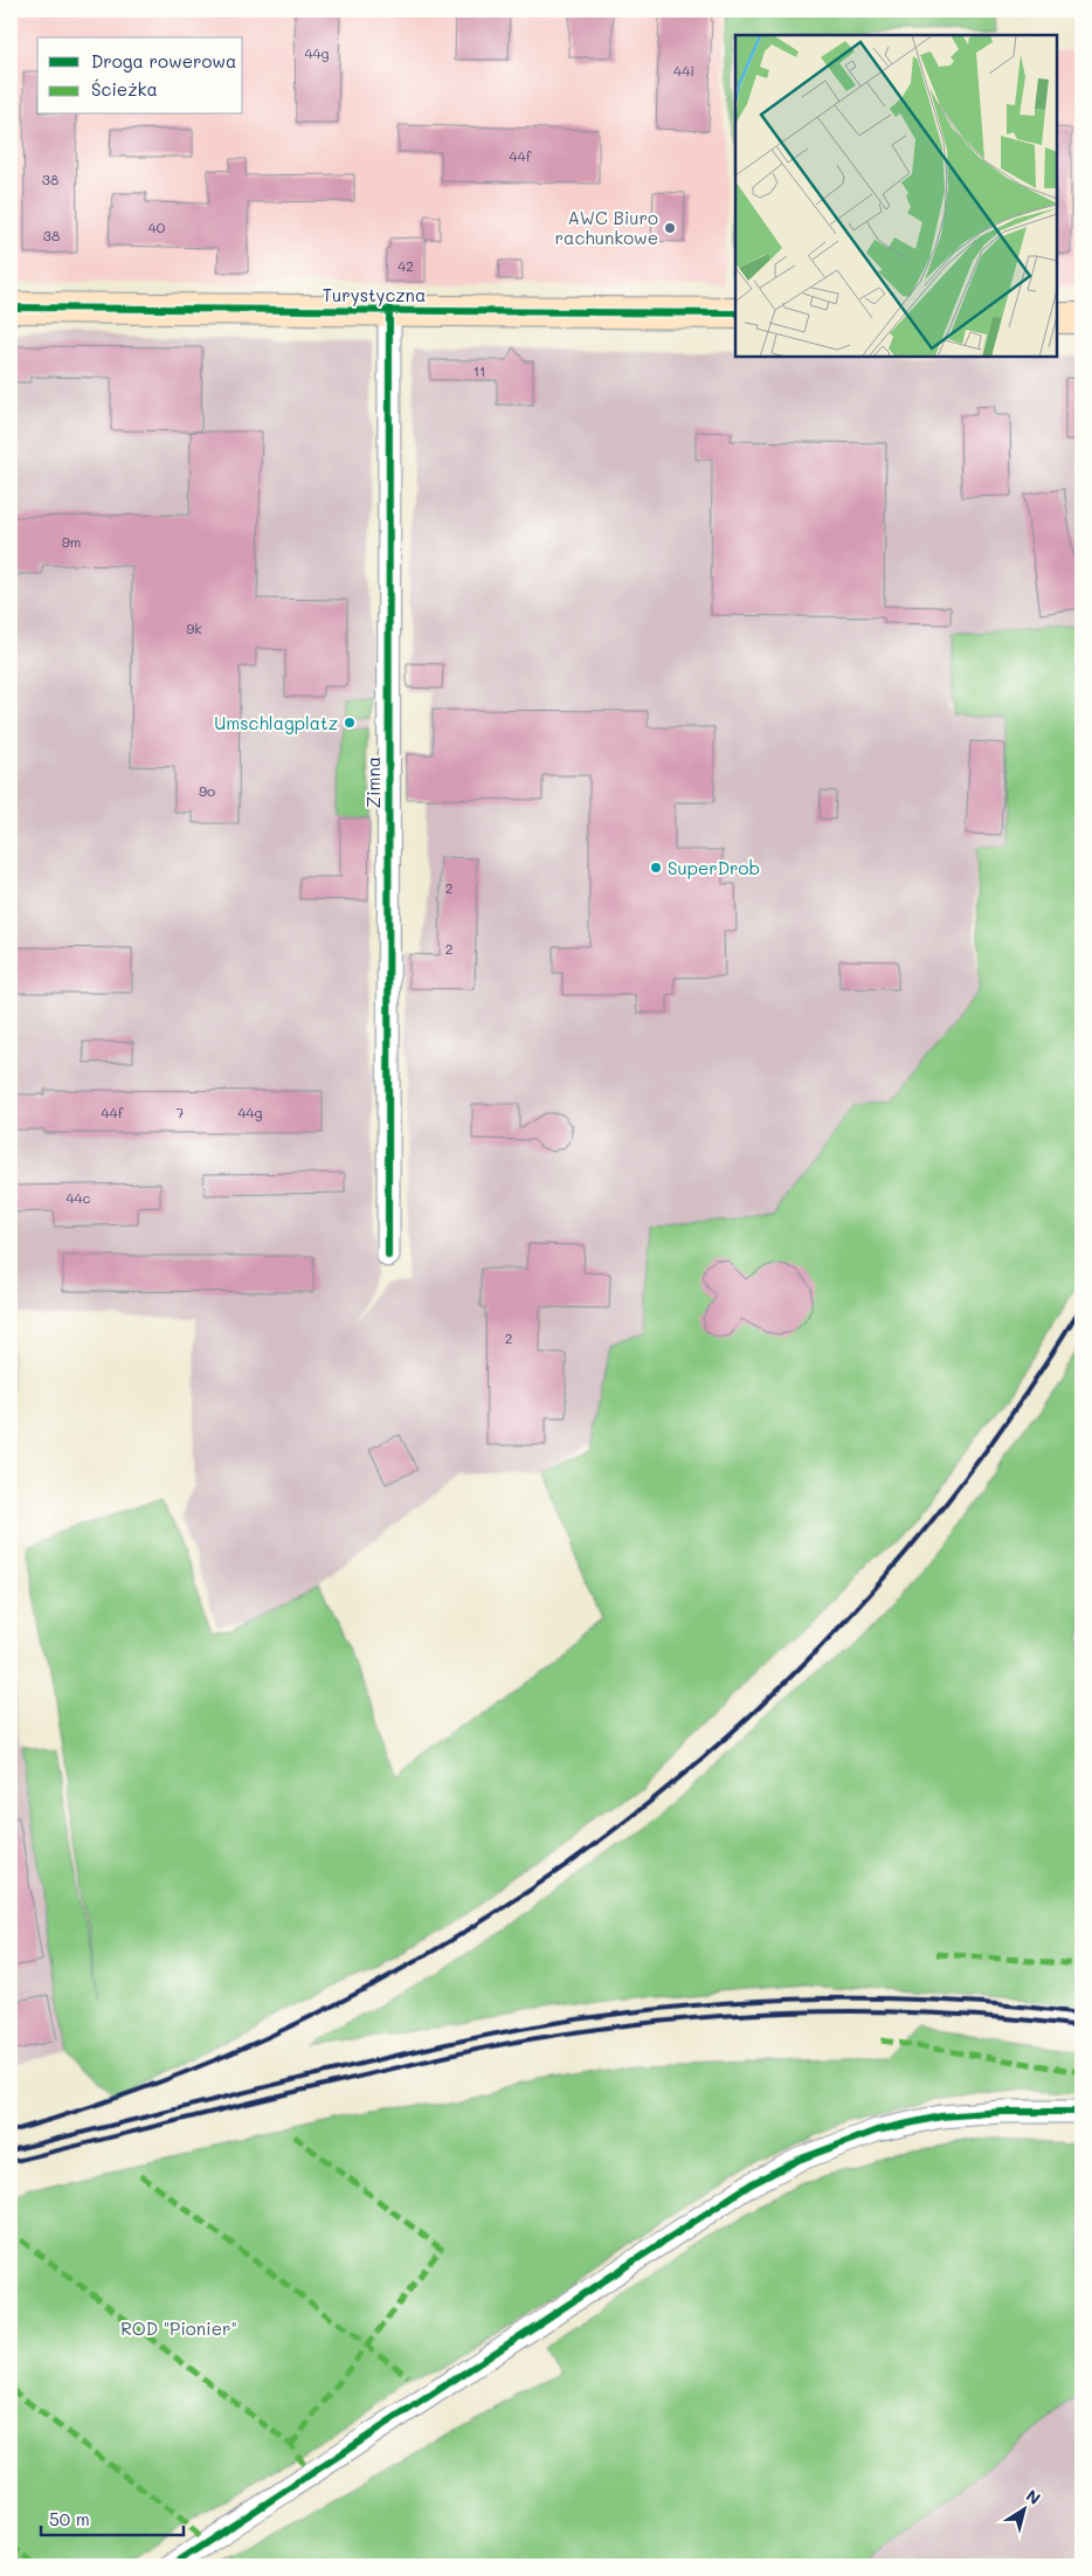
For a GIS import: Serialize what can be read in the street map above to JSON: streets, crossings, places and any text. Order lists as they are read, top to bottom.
{
  "streets": {
    "main road": ["Turystyczna"],
    "street": ["Zimna"]
  },
  "crossings": [
    ["Turystyczna", "Zimna"]
  ],
  "parks": ["ROD \"Pionier\""],
  "places": ["AWC Biuro rachunkowe", "Umschlagplatz", "SuperDrob"],
  "house_numbers": [
    "44g",
    "44i",
    "44f",
    "38",
    "40",
    "38",
    "42",
    "11",
    "9m",
    "9k",
    "9o",
    "2",
    "2",
    "44f",
    "7",
    "44g",
    "44c",
    "2"
  ],
  "legend": ["Droga rowerowa", "Ścieżka"],
  "scale_bar": "50 m",
  "north": "top right"
}
